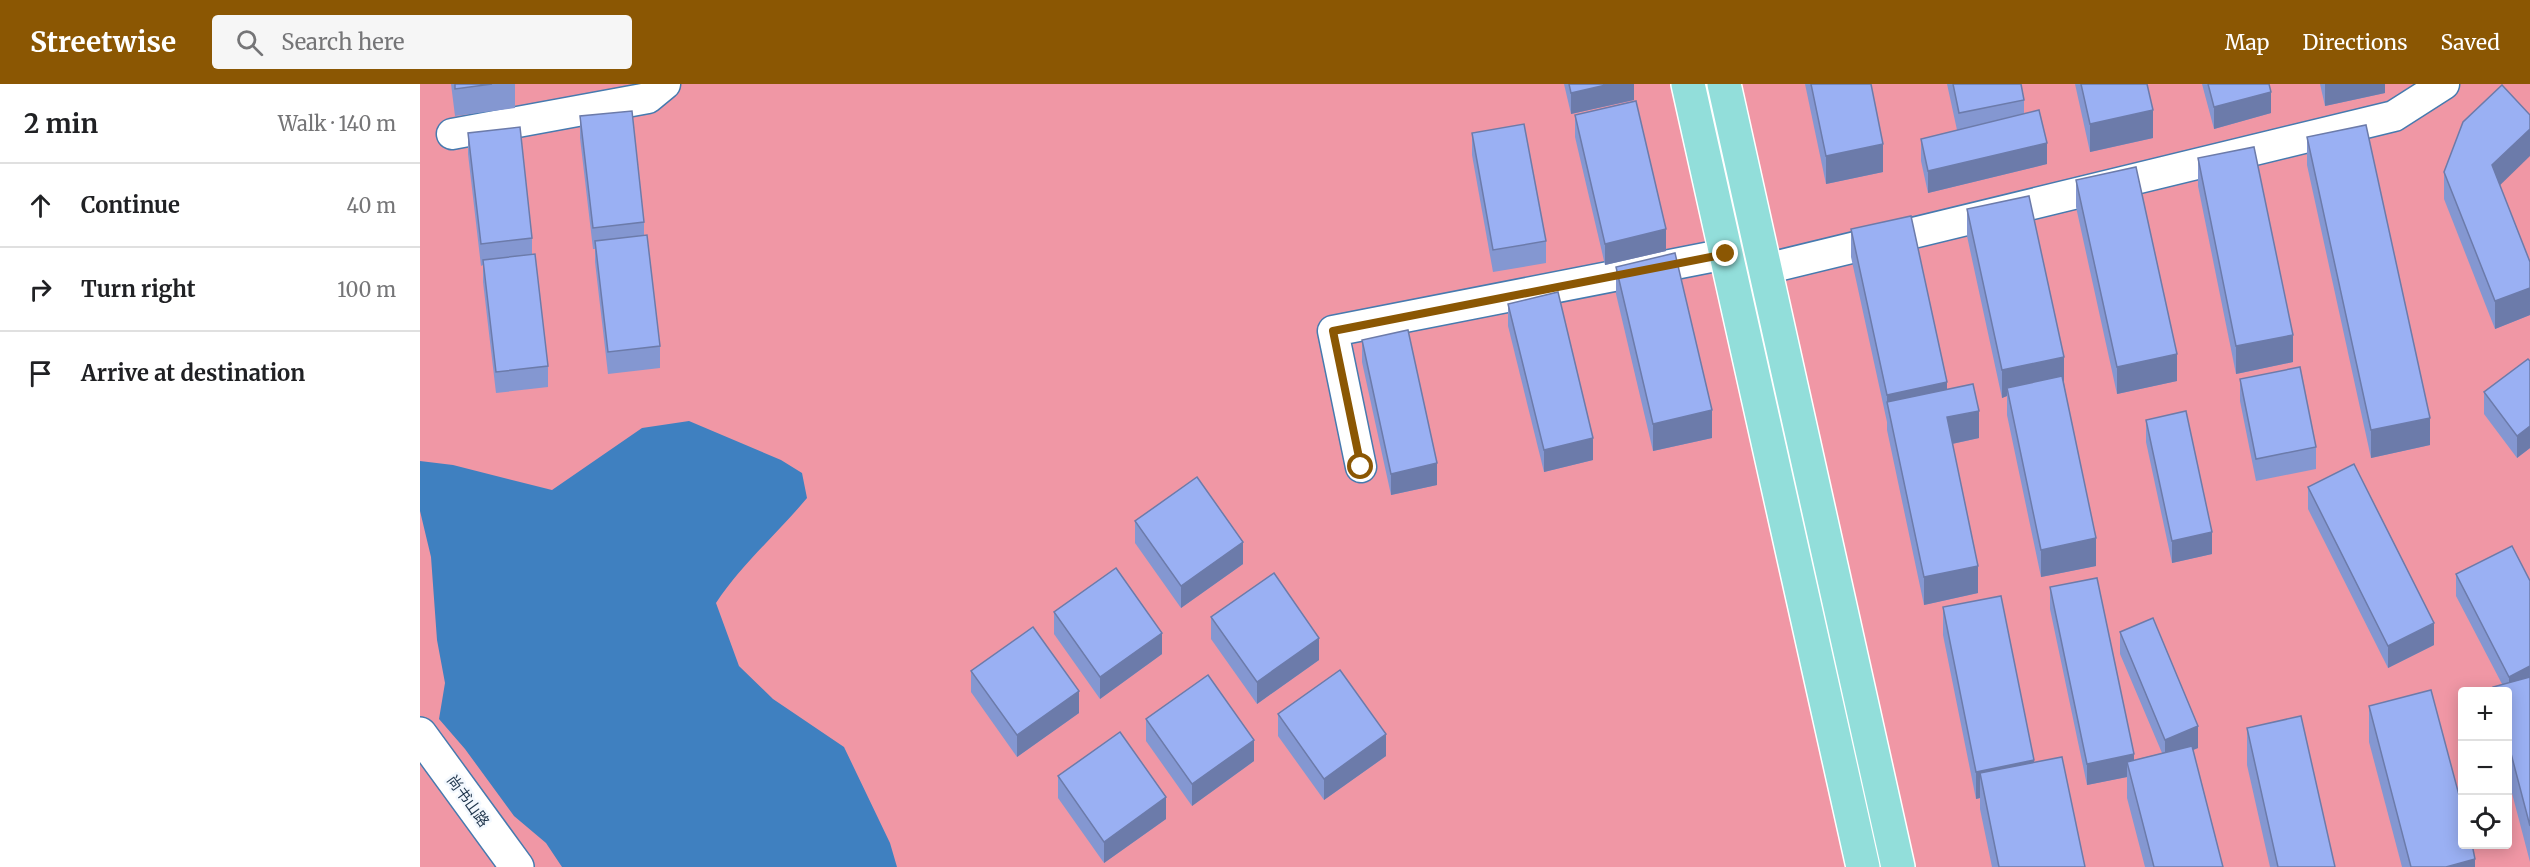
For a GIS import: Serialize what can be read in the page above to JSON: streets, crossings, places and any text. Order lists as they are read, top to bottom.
{
  "streets": {
    "street": ["尚书山路"]
  },
  "page": {
    "header": "Streetwise",
    "search": "Search here",
    "nav": ["Map", "Directions", "Saved"],
    "heading": ["2 min", "Walk · 140 m"],
    "list": [
      ["Continue", "40 m"],
      ["Turn right", "100 m"],
      "Arrive at destination"
    ],
    "map_buttons": ["+", "−"]
  }
}
